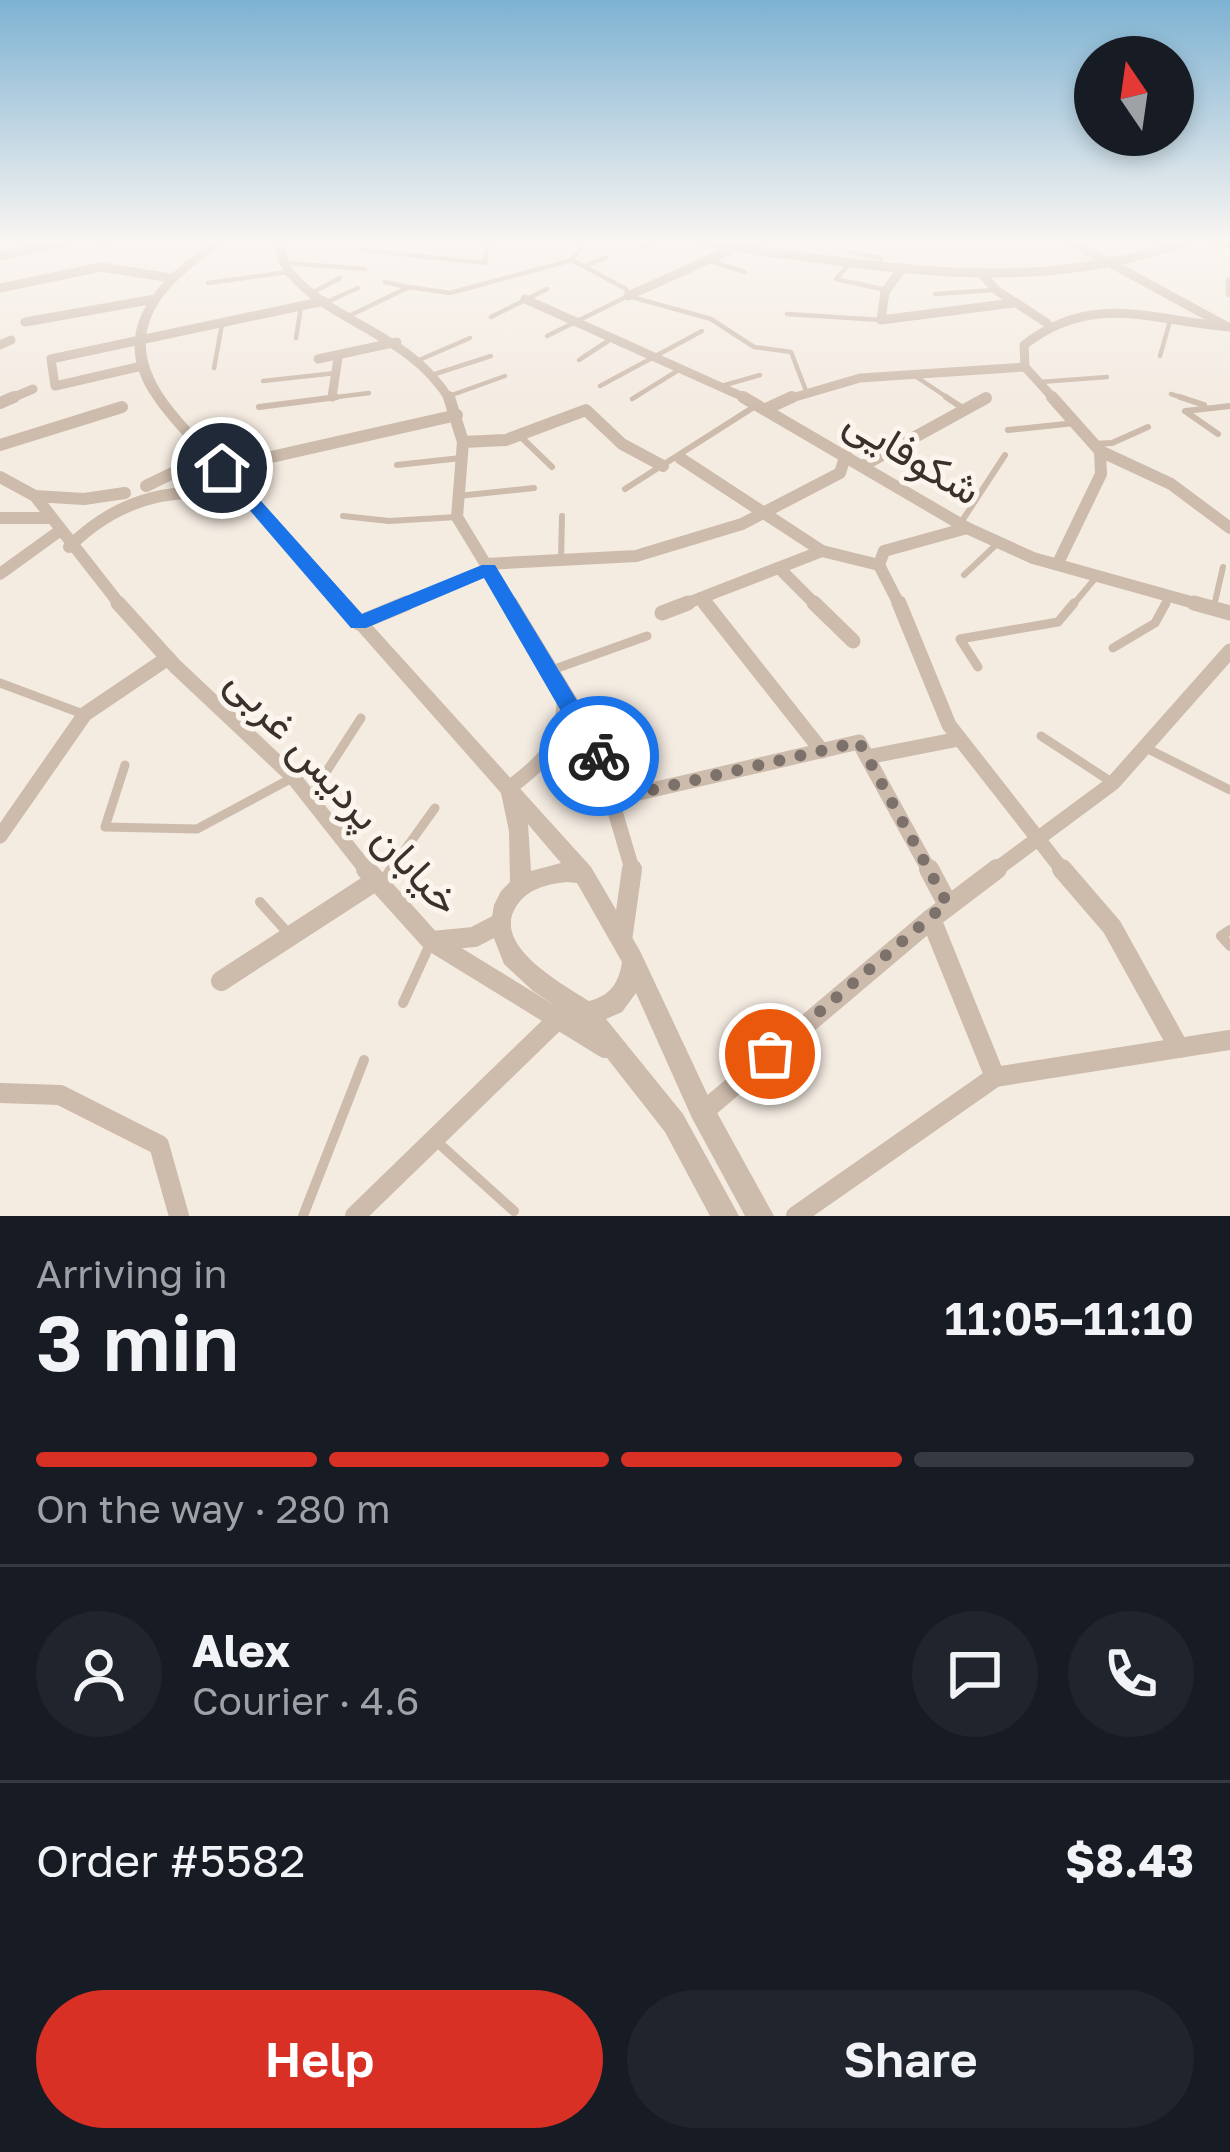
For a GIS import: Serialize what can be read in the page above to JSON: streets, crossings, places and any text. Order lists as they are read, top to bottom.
{
  "streets": {
    "street": ["شکوفایی", "خیابان پردیس غربی"]
  },
  "north": "top",
  "page": {
    "heading": ["3 min", "Arriving in", "11:05–11:10"],
    "panel": [
      "Alex",
      "Courier · 4.6",
      "Order #5582",
      "$8.43"
    ],
    "bar": "On the way · 280 m",
    "buttons": ["Help", "Share"]
  }
}
